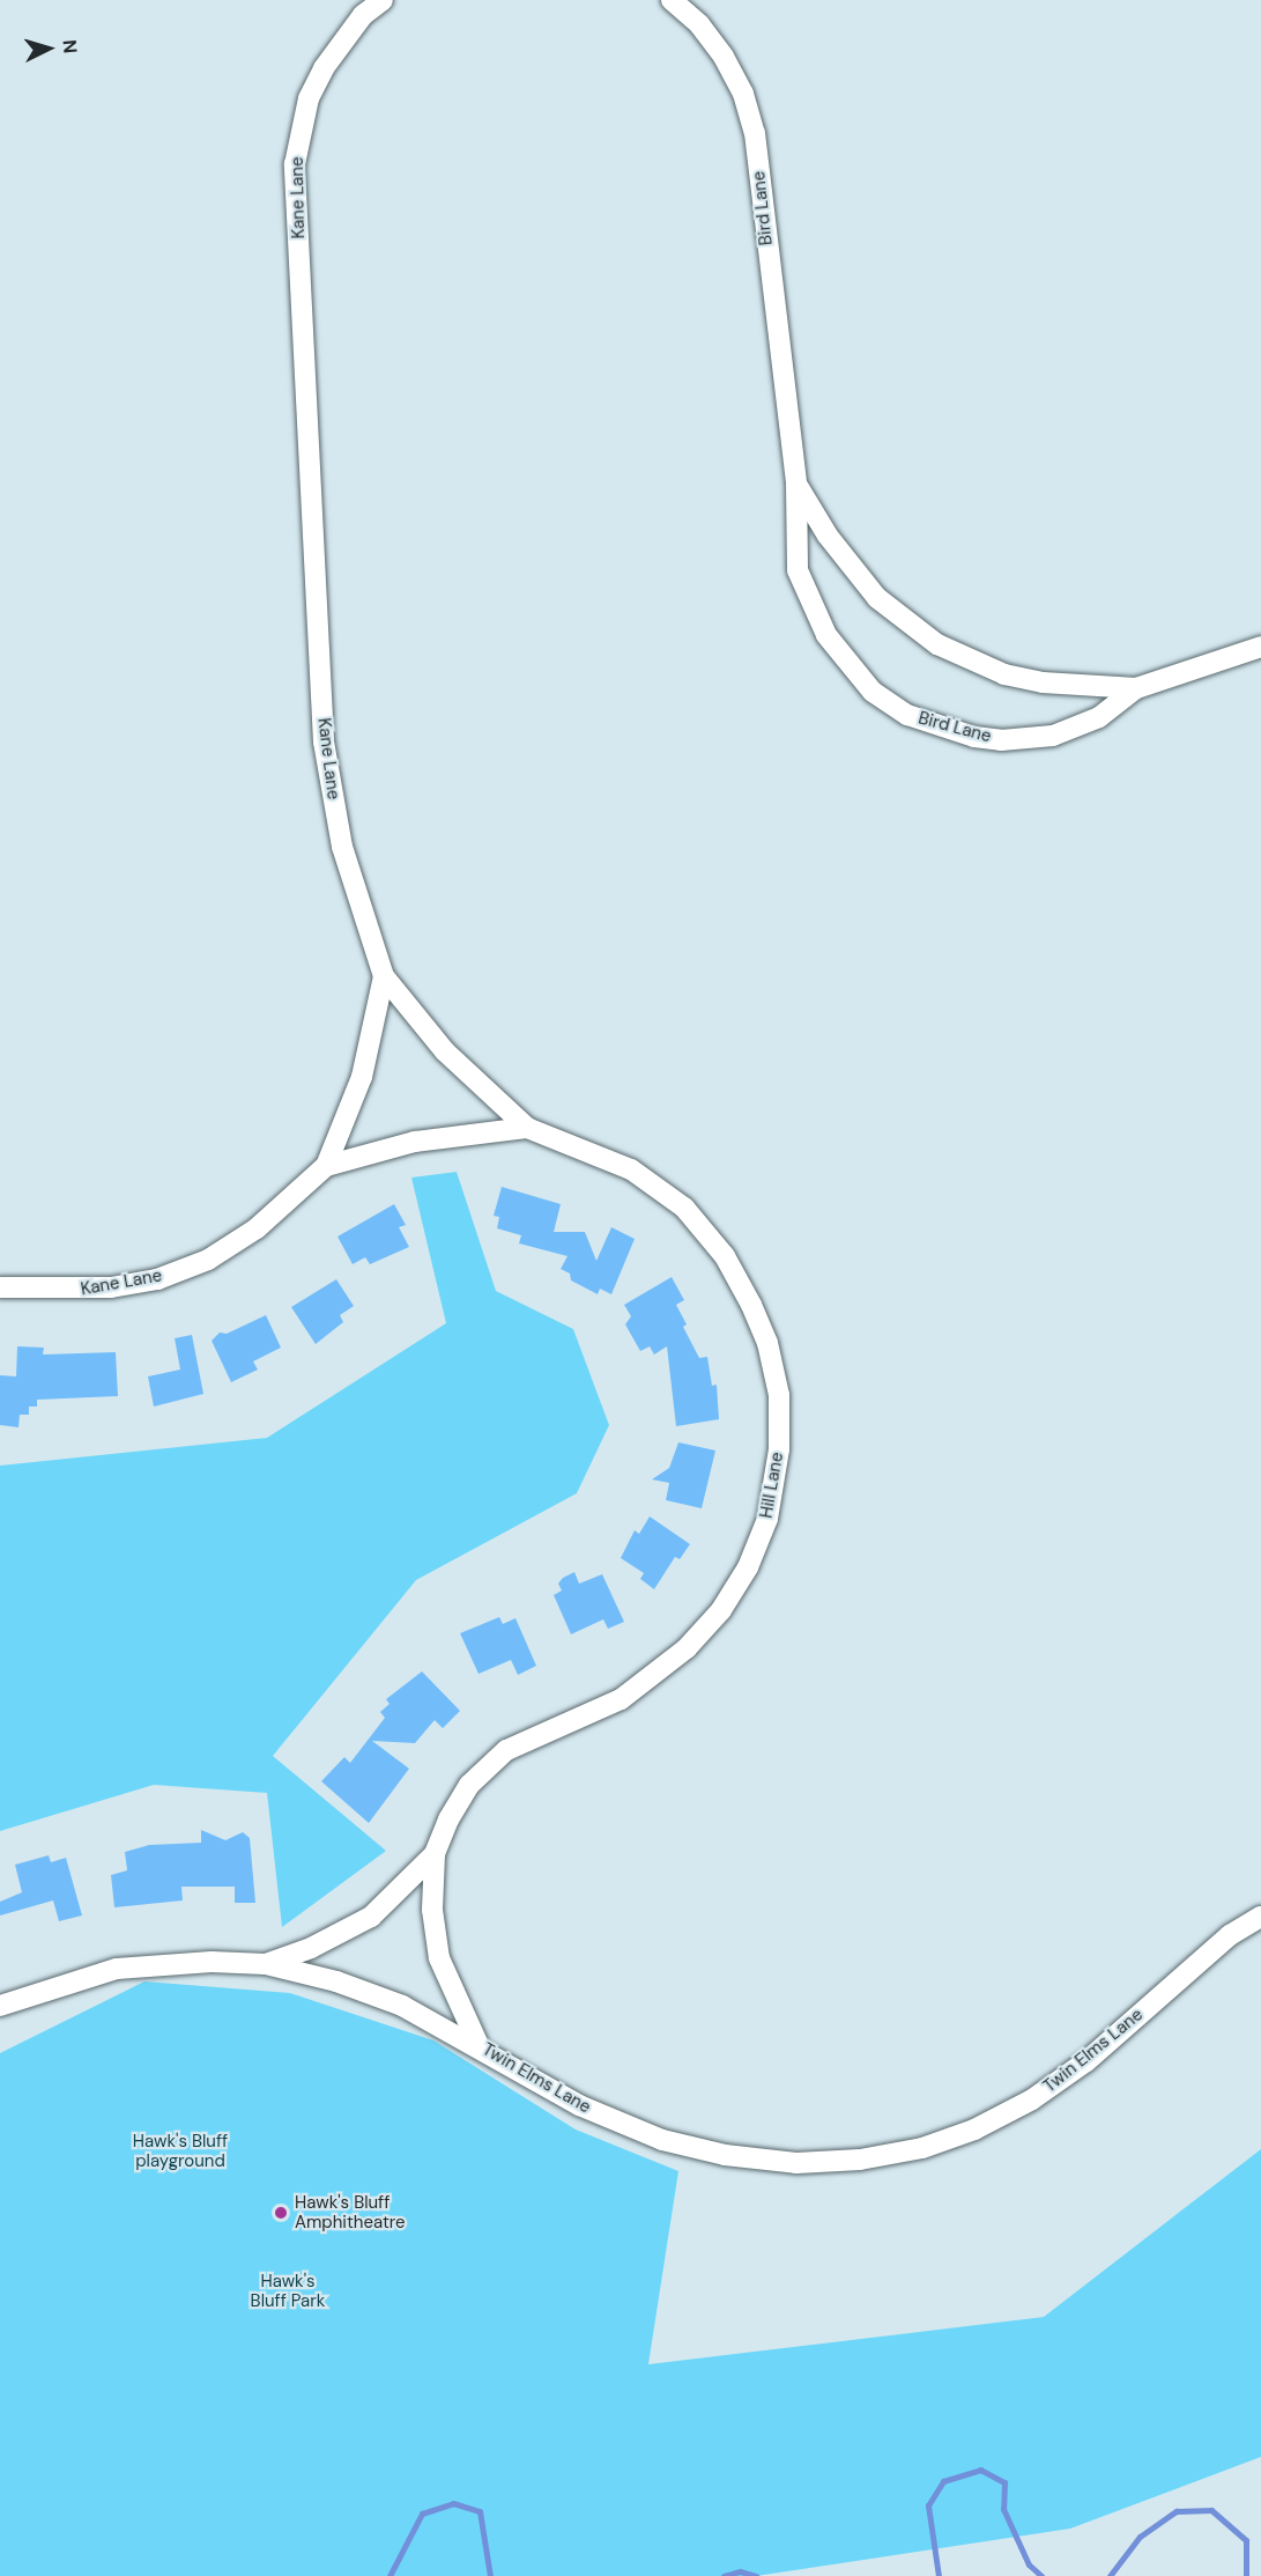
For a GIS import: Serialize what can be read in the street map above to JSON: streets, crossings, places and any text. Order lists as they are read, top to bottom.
{
  "streets": {
    "street": [
      "Kane Lane",
      "Bird Lane",
      "Hill Lane",
      "Twin Elms Lane"
    ]
  },
  "parks": ["Hawk's Bluff playground", "Hawk's Bluff Park"],
  "places": ["Hawk's Bluff Amphitheatre"],
  "north": "right"
}
